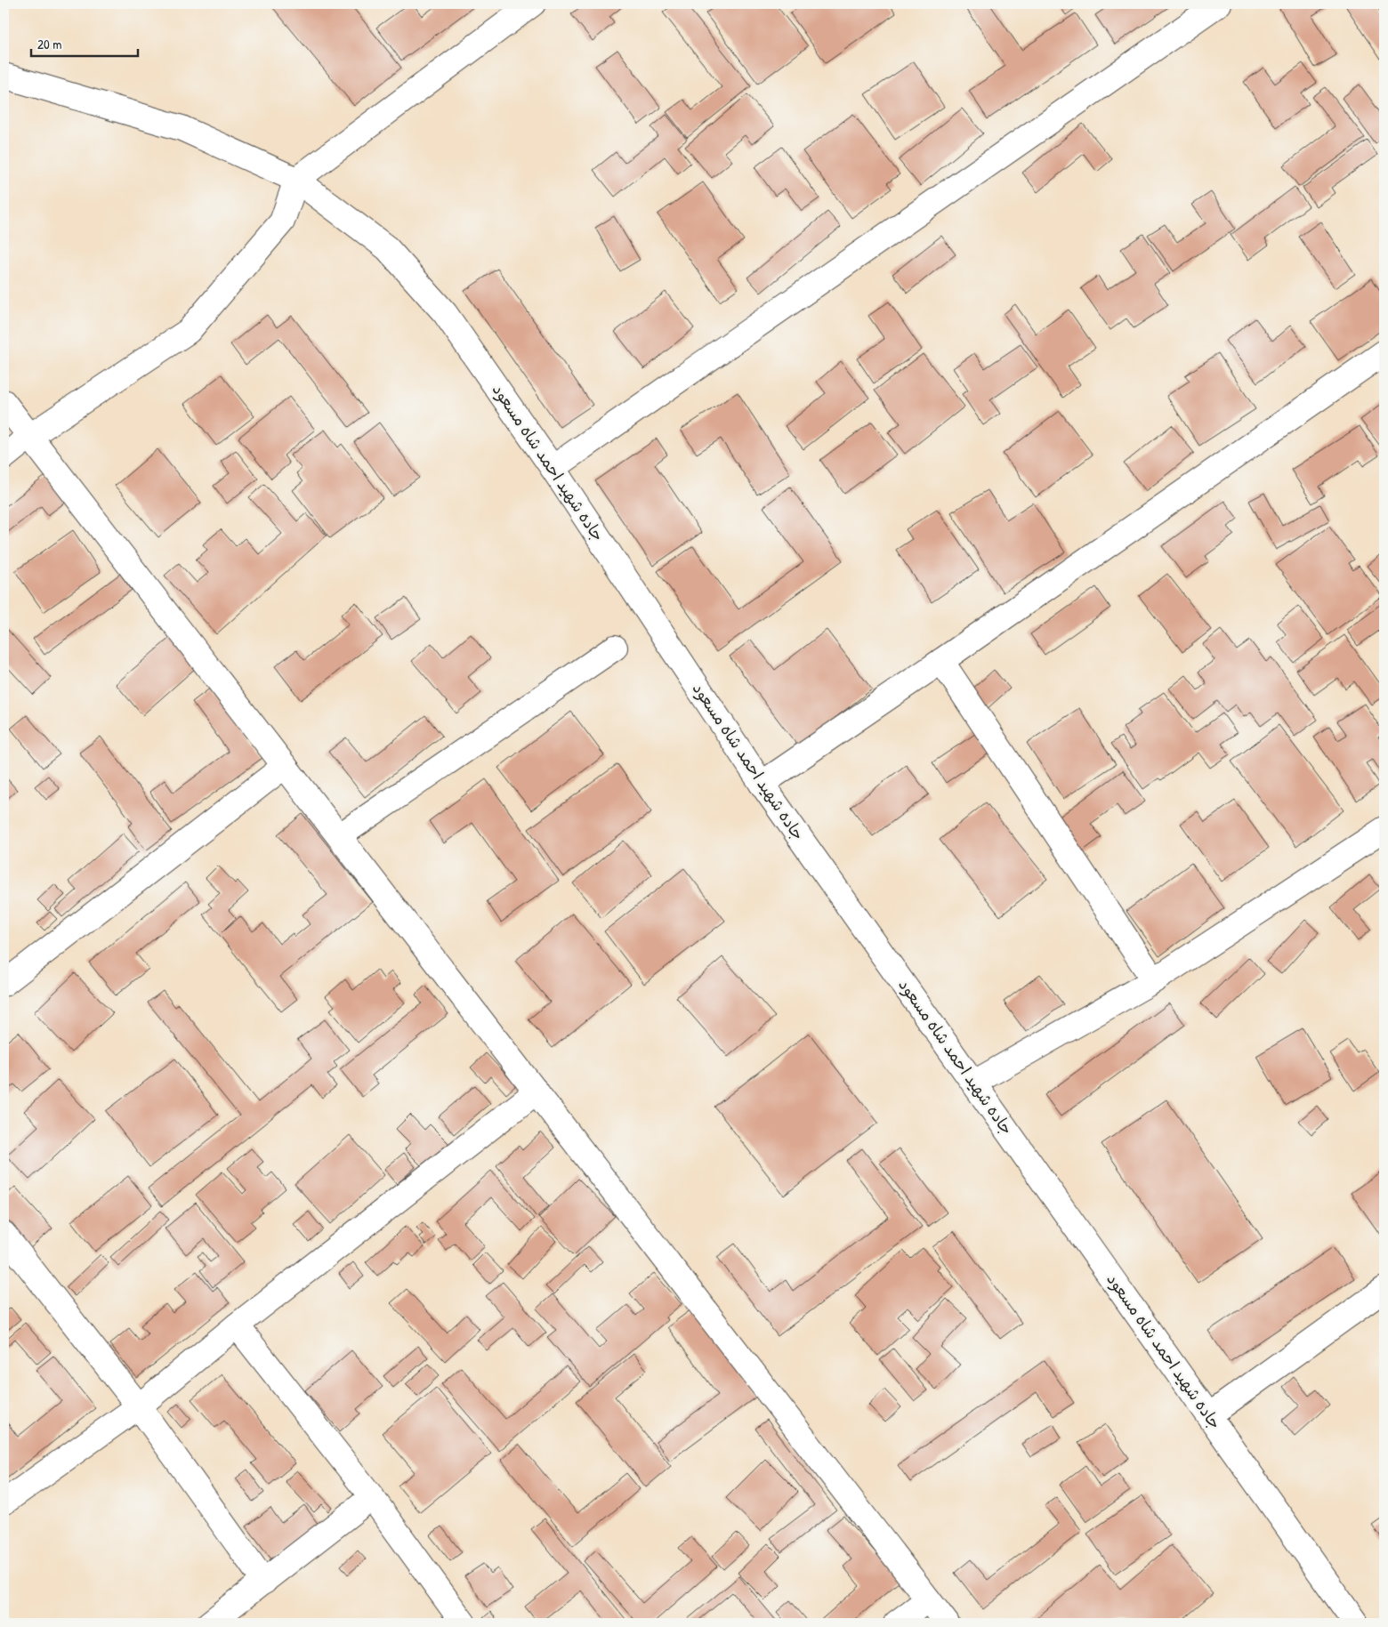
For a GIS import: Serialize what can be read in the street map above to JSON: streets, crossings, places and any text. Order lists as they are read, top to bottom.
{
  "streets": {
    "street": ["جاده شهيد احمد شاه مسعود"]
  },
  "scale_bar": "20 m"
}
